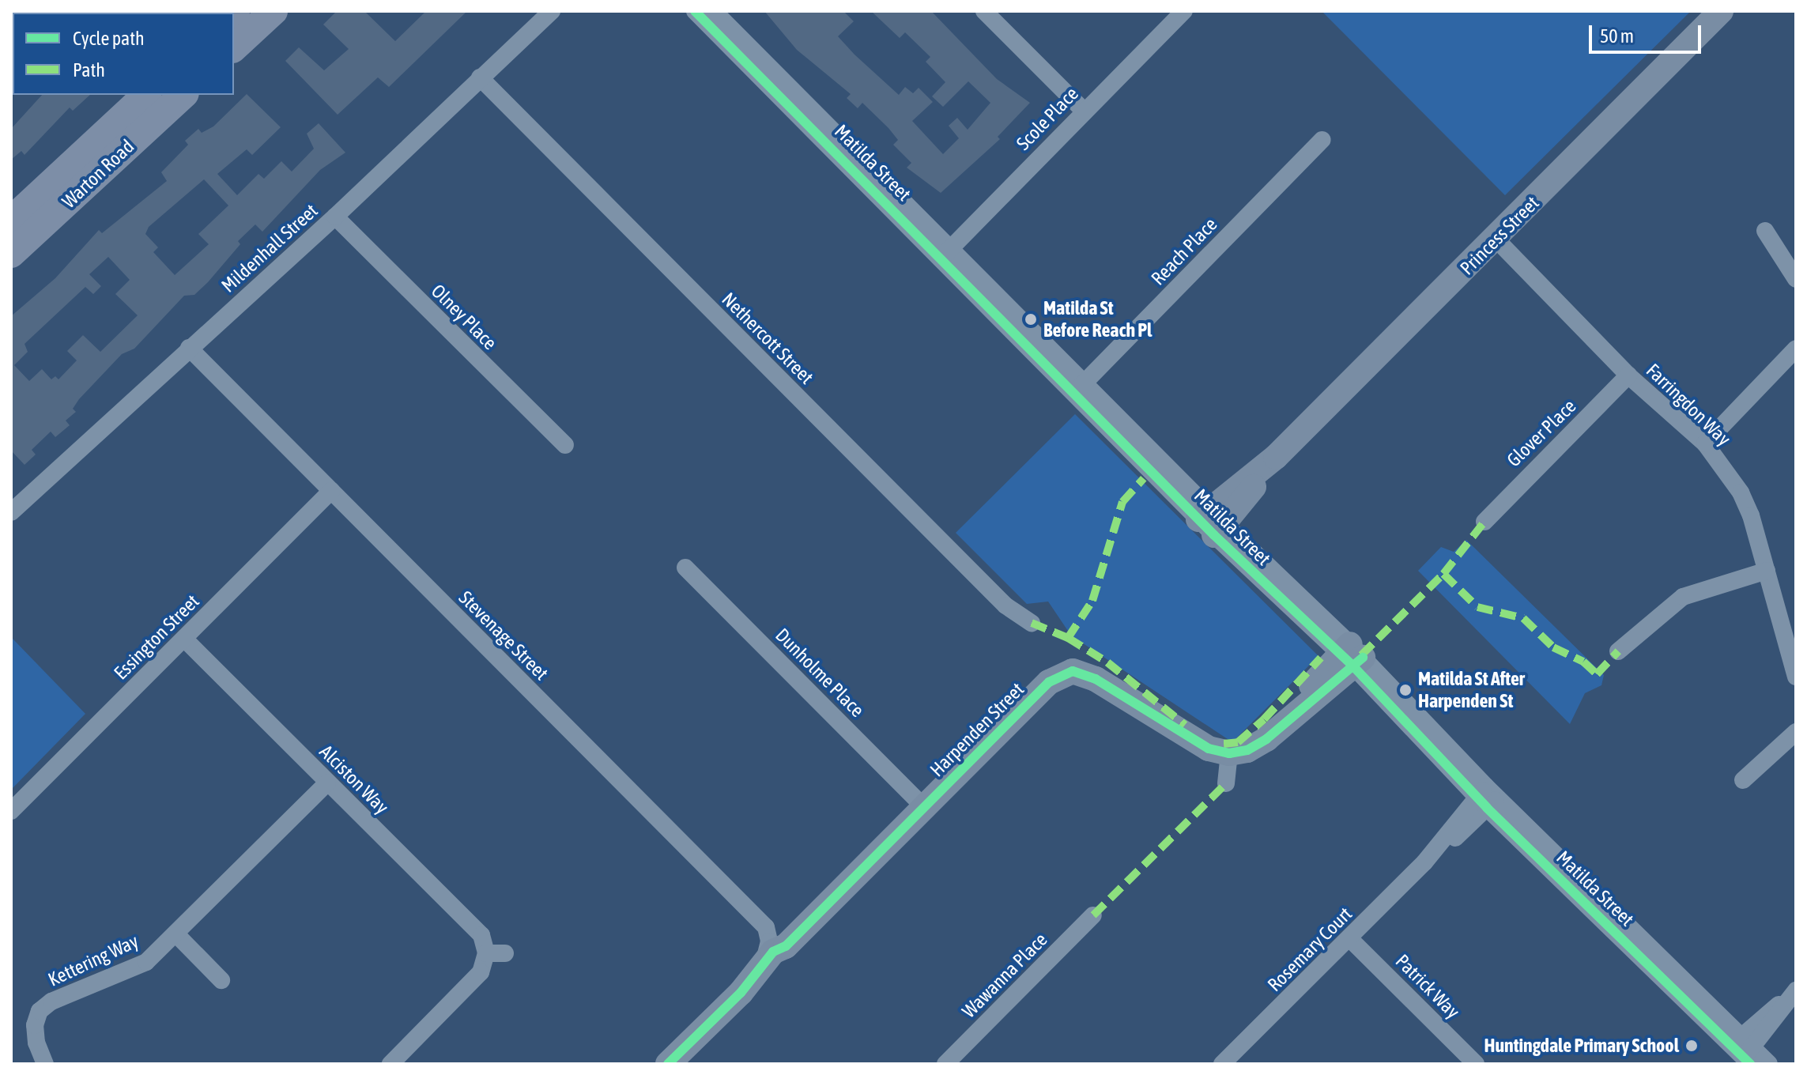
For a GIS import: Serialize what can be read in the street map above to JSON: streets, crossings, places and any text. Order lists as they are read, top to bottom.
{
  "streets": {
    "main road": ["Warton Road"],
    "street": [
      "Scole Place",
      "Matilda Street",
      "Princess Street",
      "Mildenhall Street",
      "Reach Place",
      "Olney Place",
      "Nethercott Street",
      "Farringdon Way",
      "Glover Place",
      "Stevenage Street",
      "Essington Street",
      "Dunholme Place",
      "Harpenden Street",
      "Alciston Way",
      "Rosemary Court",
      "Kettering Way",
      "Wawanna Place",
      "Patrick Way"
    ]
  },
  "crossings": [
    ["Scole Place", "Matilda Street"],
    ["Matilda Street", "Princess Street"],
    ["Matilda Street", "Reach Place"],
    ["Matilda Street", "Rosemary Court"],
    ["Princess Street", "Farringdon Way"],
    ["Mildenhall Street", "Olney Place"],
    ["Mildenhall Street", "Nethercott Street"],
    ["Mildenhall Street", "Stevenage Street"],
    ["Farringdon Way", "Glover Place"],
    ["Stevenage Street", "Essington Street"],
    ["Stevenage Street", "Harpenden Street"],
    ["Essington Street", "Alciston Way"],
    ["Dunholme Place", "Harpenden Street"],
    ["Alciston Way", "Kettering Way"],
    ["Rosemary Court", "Patrick Way"]
  ],
  "places": ["Matilda St Before Reach Pl", "Matilda St After Harpenden St", "Huntingdale Primary School"],
  "legend": ["Cycle path", "Path"],
  "scale_bar": "50 m"
}
